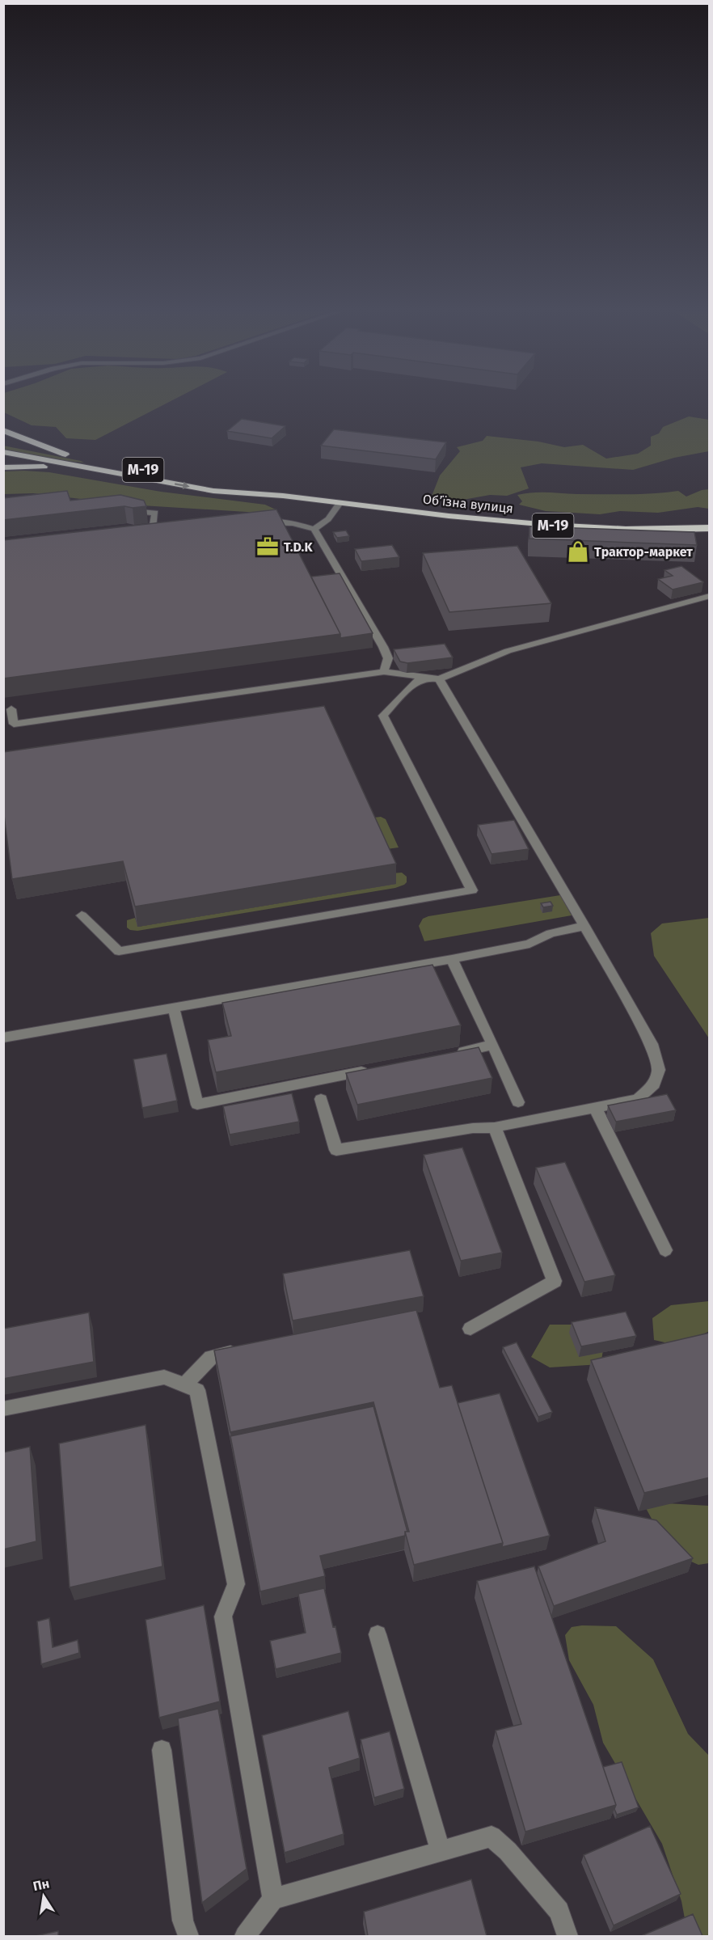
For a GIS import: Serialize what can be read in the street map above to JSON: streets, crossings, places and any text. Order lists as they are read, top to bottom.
{
  "streets": {
    "highway": ["М-19", "Обʼїзна вулиця"]
  },
  "crossings": [
    ["М-19", "Обʼїзна вулиця"]
  ],
  "places": {
    "office": ["T.D.K"],
    "shop": ["Трактор-маркет"]
  },
  "north": "top"
}
